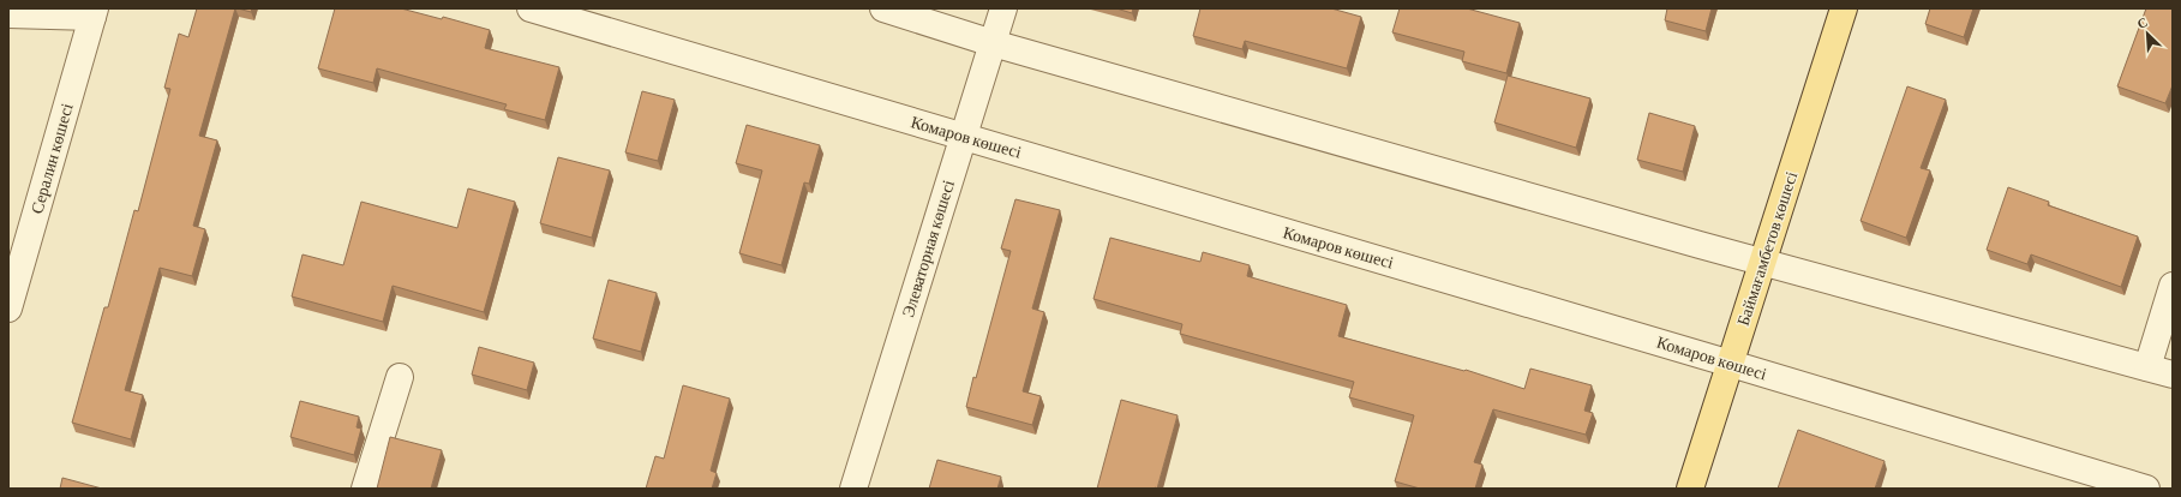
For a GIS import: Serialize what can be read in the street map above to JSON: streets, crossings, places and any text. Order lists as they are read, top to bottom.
{
  "streets": {
    "main road": ["Баймағамбетов көшесі"],
    "street": ["Комаров көшесі", "Сералин көшесі", "Элеваторная көшесі"]
  },
  "crossings": [
    ["Комаров көшесі", "Элеваторная көшесі"],
    ["Комаров көшесі", "Баймағамбетов көшесі"]
  ],
  "north": "top left"
}
